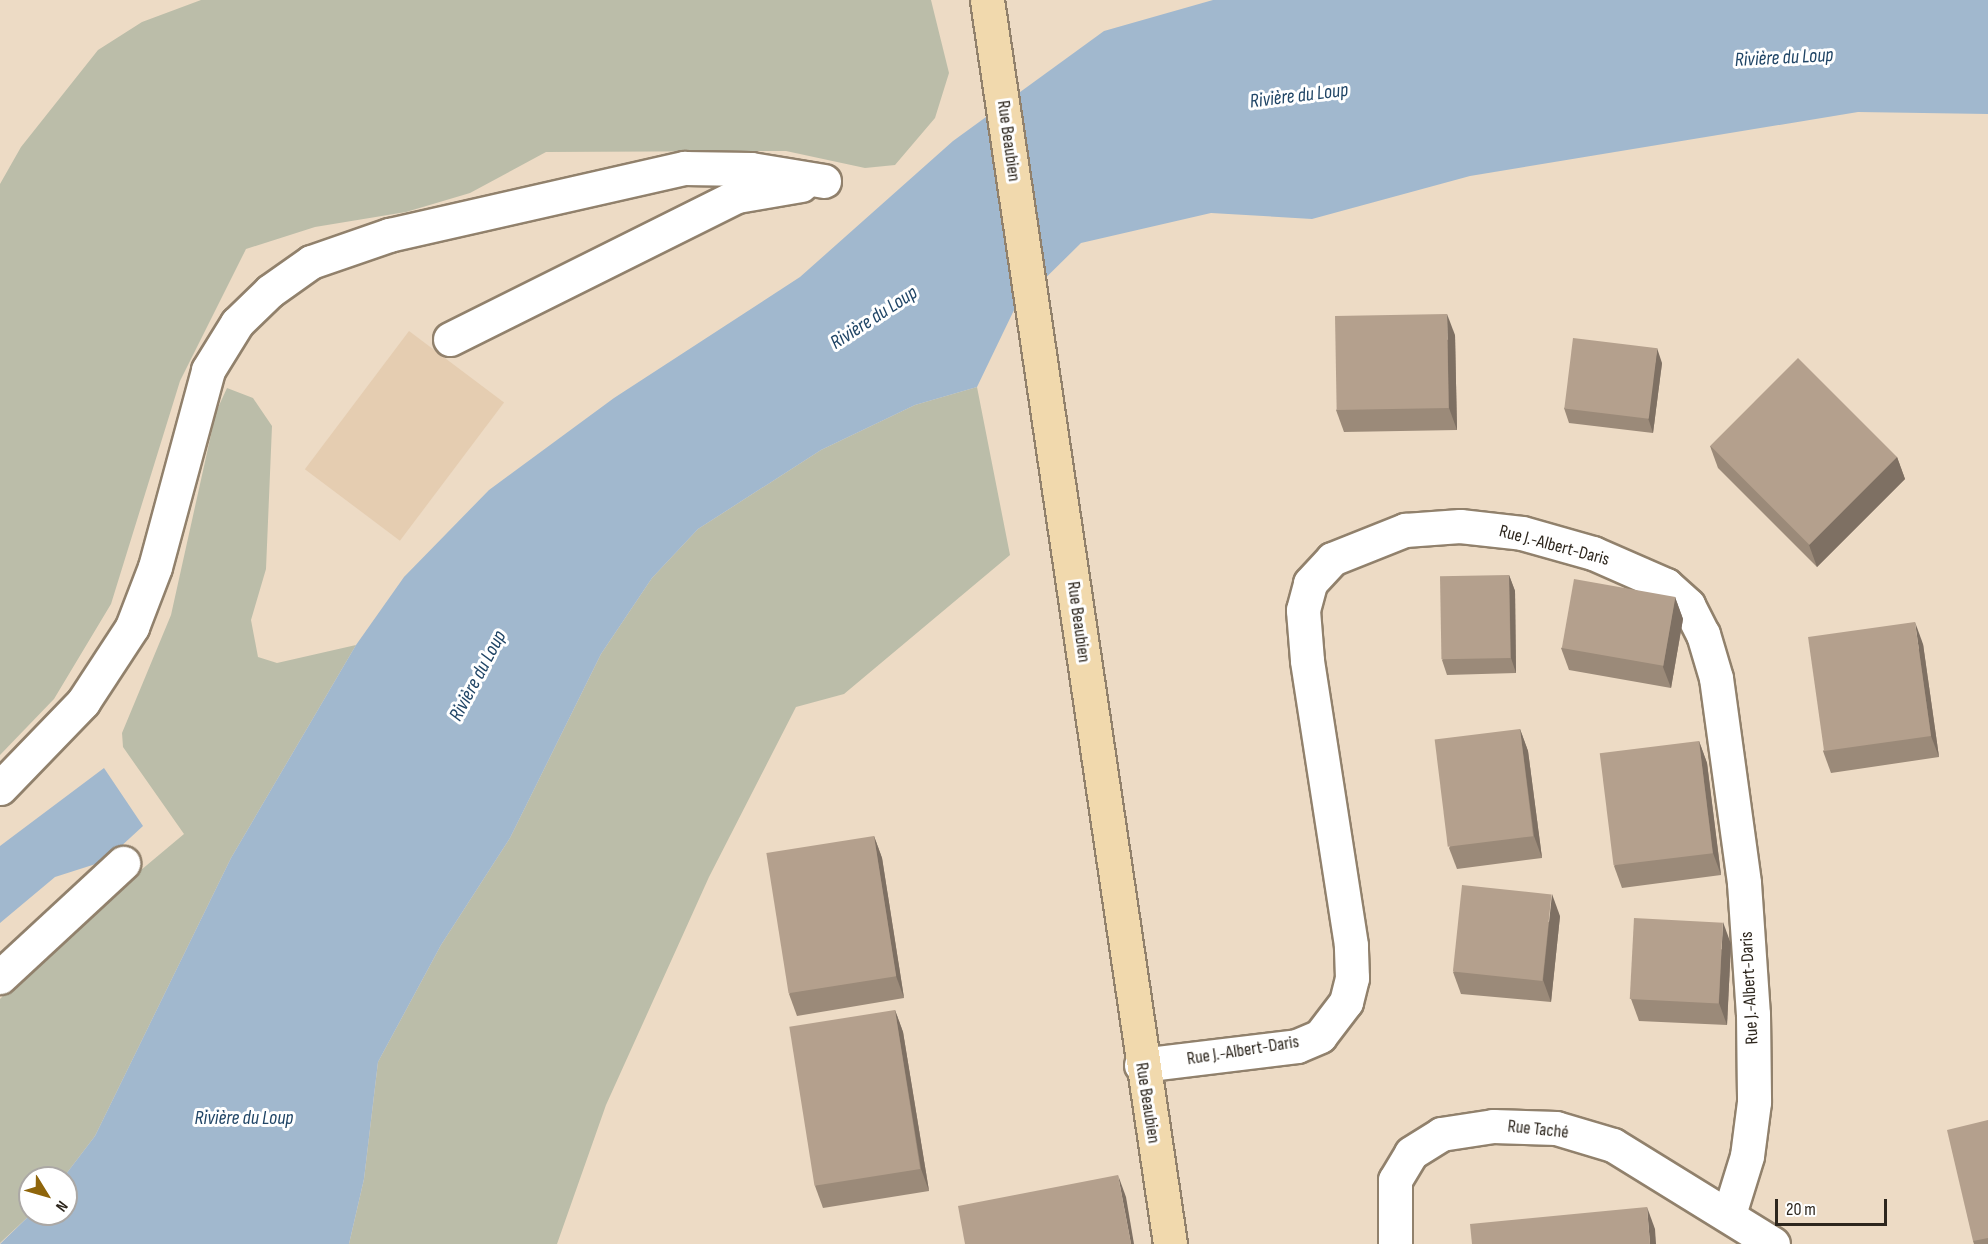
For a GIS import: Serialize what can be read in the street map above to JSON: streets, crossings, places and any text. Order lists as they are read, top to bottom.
{
  "streets": {
    "main road": ["Rue Beaubien"],
    "street": ["Rue J.-Albert-Daris", "Rue Taché"]
  },
  "crossings": [
    ["Rue Beaubien", "Rue J.-Albert-Daris"],
    ["Rue J.-Albert-Daris", "Rue Taché"]
  ],
  "water": ["Rivière du Loup"],
  "scale_bar": "20 m",
  "north": "bottom right"
}
